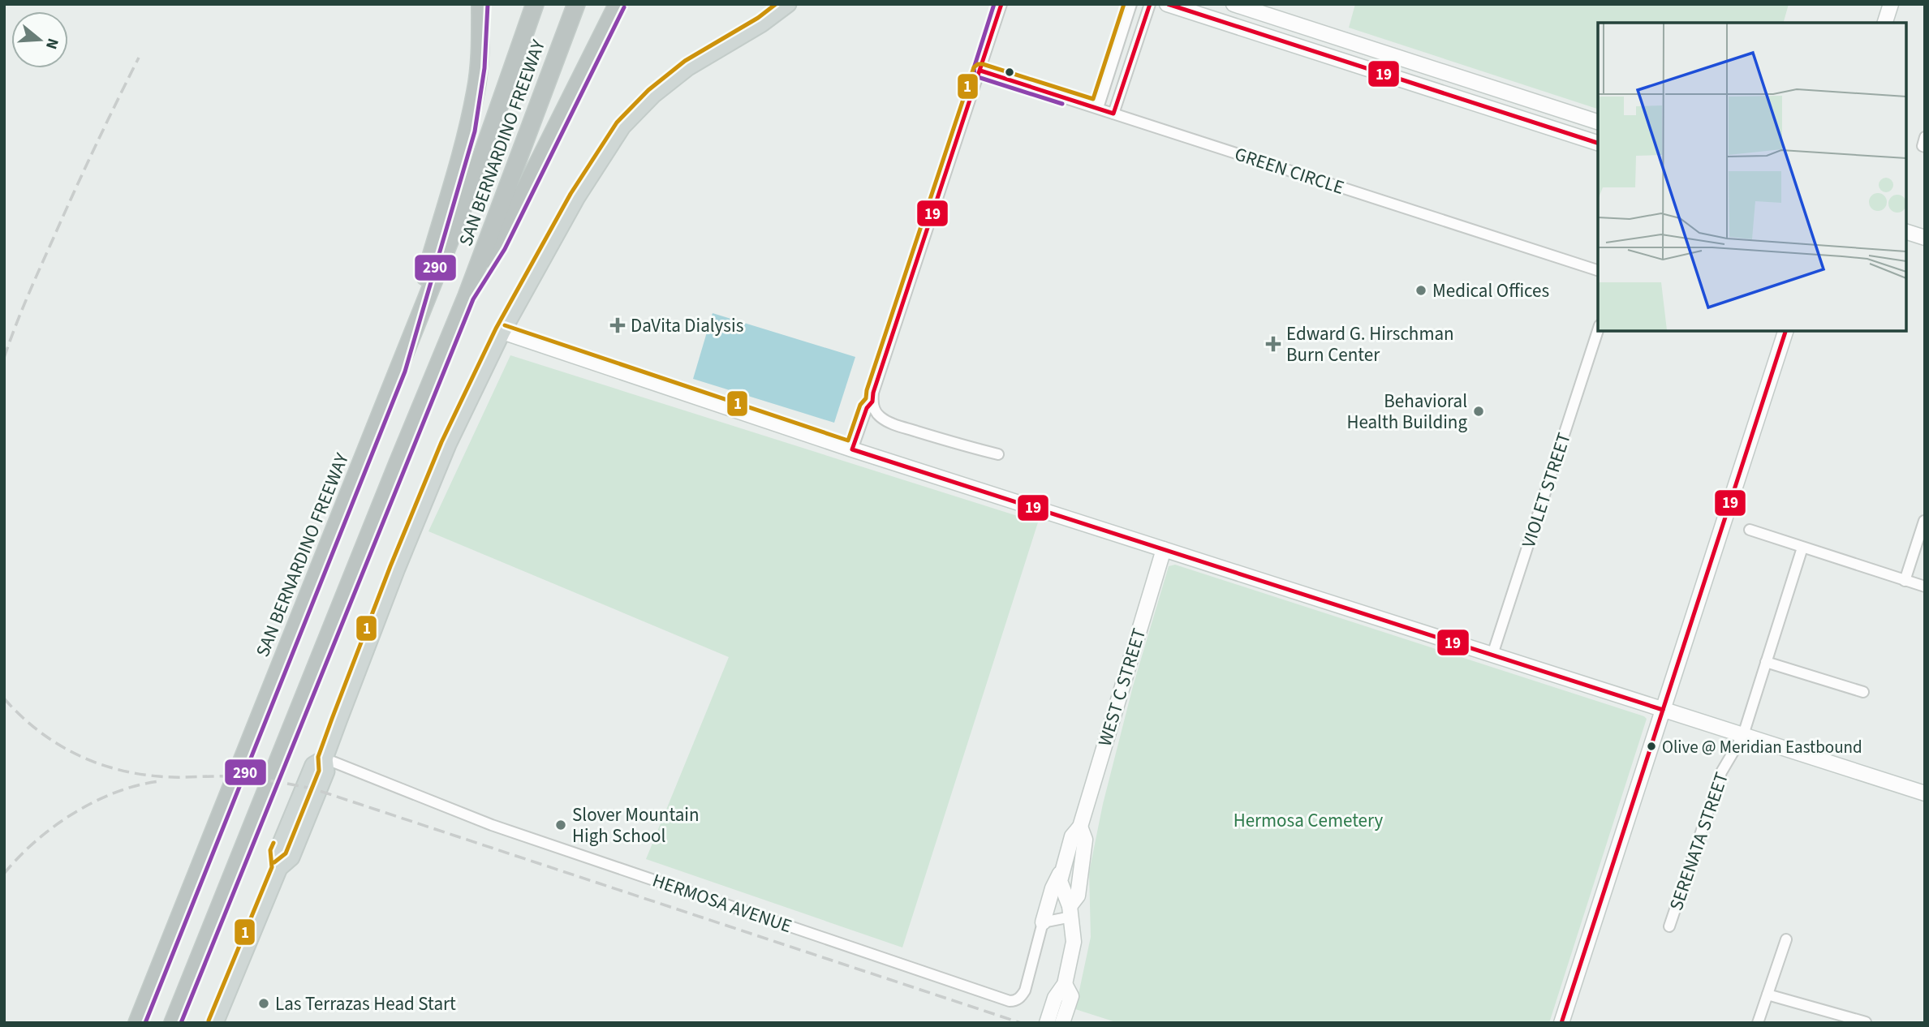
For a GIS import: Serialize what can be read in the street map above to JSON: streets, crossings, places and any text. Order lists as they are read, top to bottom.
{
  "streets": {
    "highway": ["SAN BERNARDINO FREEWAY"],
    "street": [
      "GREEN CIRCLE",
      "VIOLET STREET",
      "WEST C STREET",
      "SERENATA STREET",
      "HERMOSA AVENUE"
    ]
  },
  "parks": ["Hermosa Cemetery"],
  "places": {
    "other": [
      "Medical Offices",
      "Behavioral Health Building",
      "Olive @ Meridian Eastbound",
      "Slover Mountain High School",
      "Las Terrazas Head Start"
    ],
    "health": ["DaVita Dialysis", "Edward G. Hirschman Burn Center"]
  },
  "lines": ["transit line 19", "transit line 290", "transit line 1"],
  "north": "right"
}
